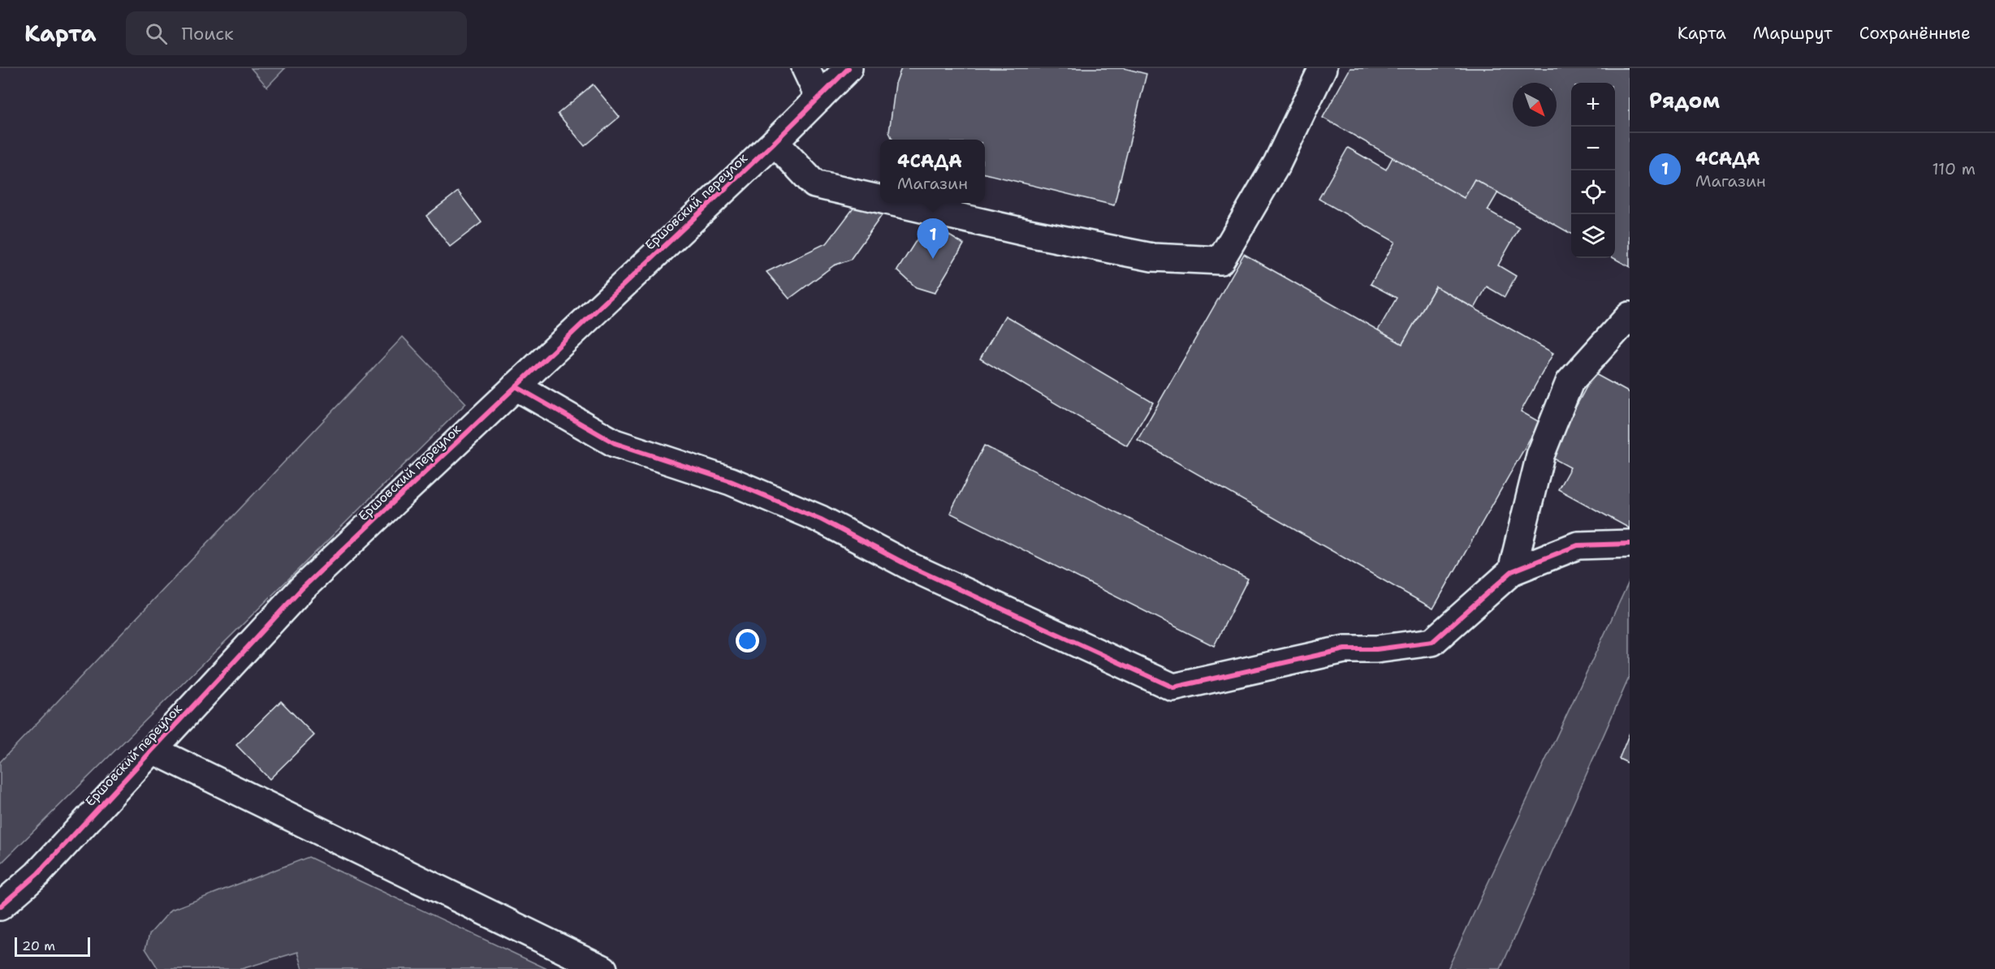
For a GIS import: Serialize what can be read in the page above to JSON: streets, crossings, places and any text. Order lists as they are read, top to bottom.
{
  "streets": {
    "street": ["Ершовский переулок"]
  },
  "scale_bar": "20 m",
  "north": "bottom right",
  "page": {
    "header": "Карта",
    "search": "Поиск",
    "nav": ["Карта", "Маршрут", "Сохранённые"],
    "heading": "Рядом",
    "map_buttons": ["+", "−"],
    "list": [
      {
        "mark": "1",
        "name": "4САДА",
        "note": "Магазин",
        "value": "110 m"
      }
    ],
    "popup": ["4САДА", "Магазин"],
    "pins": "1",
    "scale": "20 m"
  }
}
